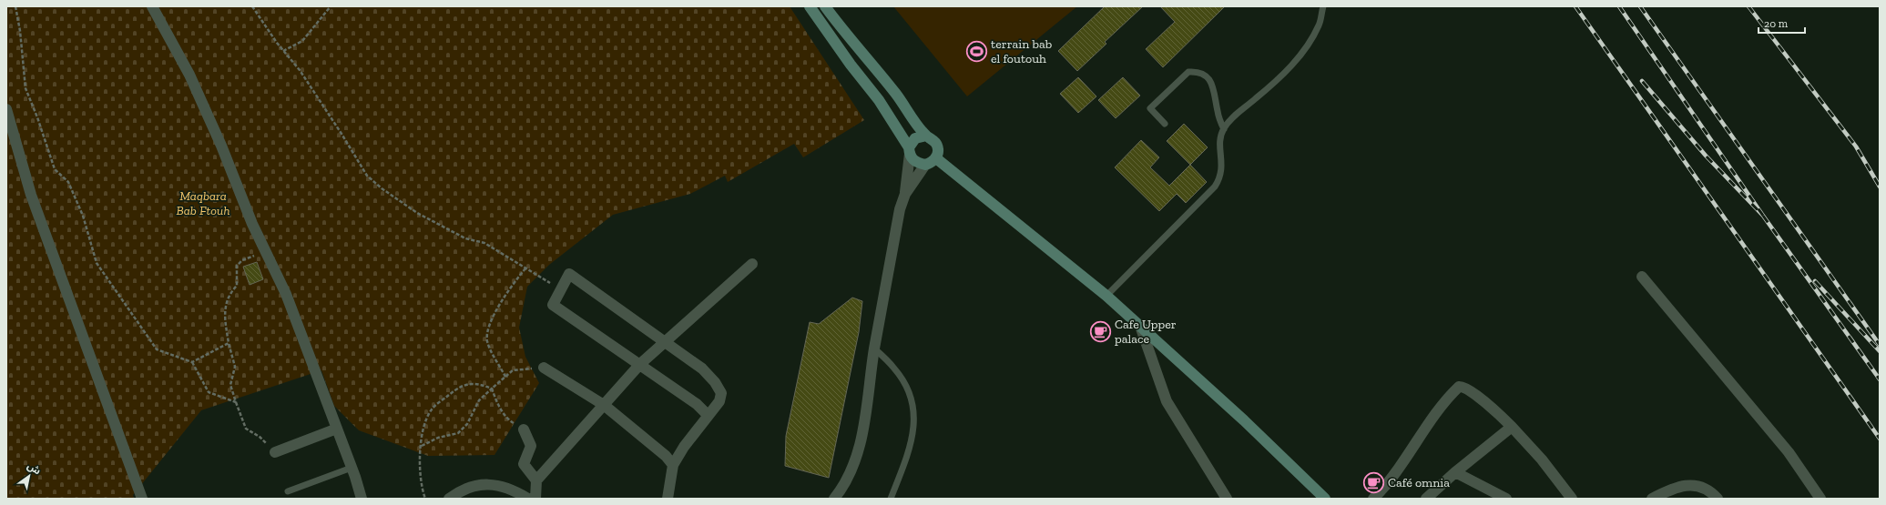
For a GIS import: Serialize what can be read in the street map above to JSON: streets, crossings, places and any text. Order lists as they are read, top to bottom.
{
  "parks": ["Maqbara Bab Ftouh"],
  "places": {
    "sports": ["terrain bab el foutouh"],
    "cafe": ["Cafe Upper palace", "Café omnia"]
  },
  "scale_bar": "20 m",
  "north": "top right"
}
